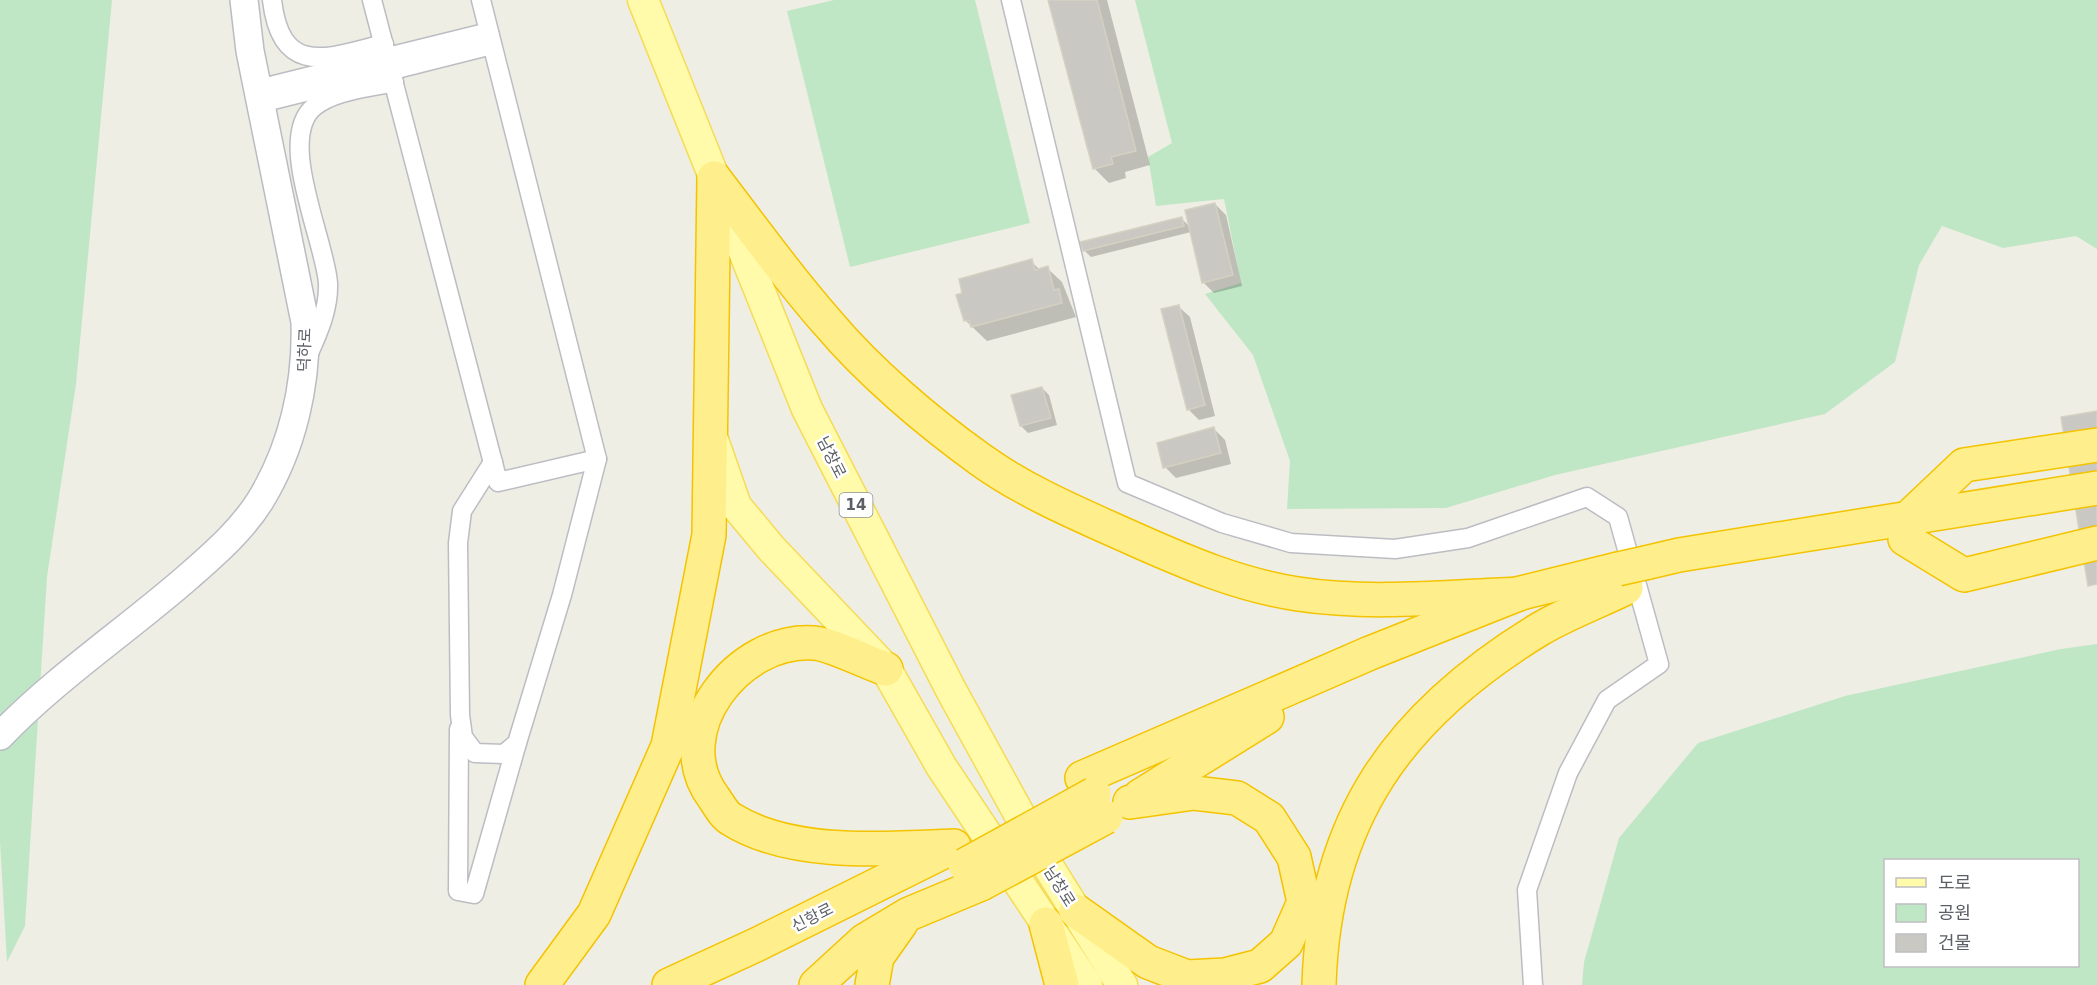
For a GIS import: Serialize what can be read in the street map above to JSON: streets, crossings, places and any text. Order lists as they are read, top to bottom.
{
  "streets": {
    "highway": ["신항로"],
    "main road": ["덕하로", "남창로", "14"]
  },
  "legend": ["도로", "공원", "건물"]
}
